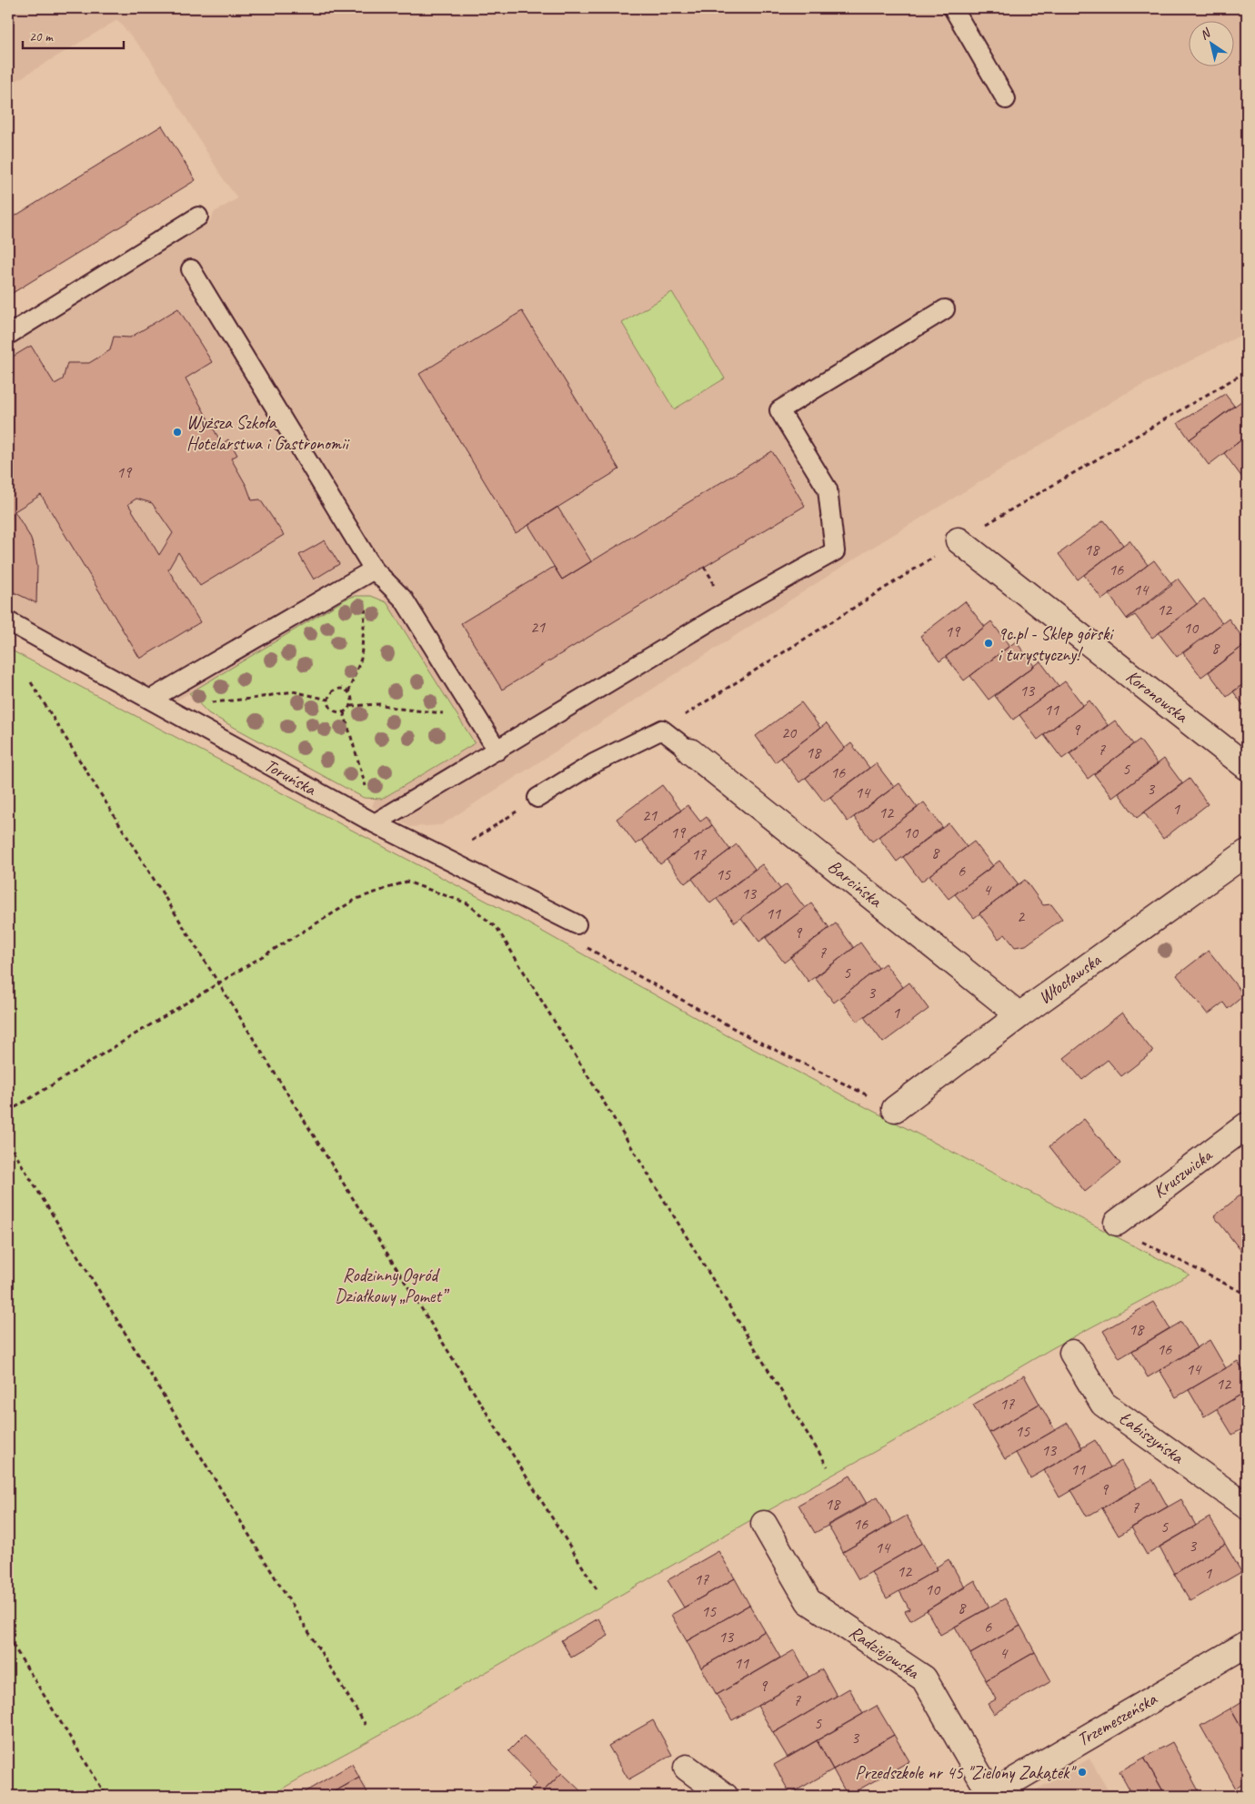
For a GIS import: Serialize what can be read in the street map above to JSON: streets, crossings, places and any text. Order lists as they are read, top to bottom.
{
  "streets": {
    "street": [
      "Koronowska",
      "Barcińska",
      "Włocławska",
      "Kruszwicka",
      "Łabiszyńska",
      "Radziejowska",
      "Trzemeszeńska"
    ],
    "lane": ["Toruńska"]
  },
  "crossings": [
    ["Barcińska", "Włocławska"],
    ["Radziejowska", "Trzemeszeńska"]
  ],
  "parks": ["Rodzinny Ogród Działkowy „Pomet”"],
  "places": ["Wyższa Szkoła Hotelarstwa i Gastronomii", "9c.pl - Sklep górski i turystyczny!", "Przedszkole nr 45 \"Zielony Zakątek\""],
  "house_numbers": [
    "19",
    "18",
    "16",
    "14",
    "12",
    "21",
    "10",
    "19",
    "8",
    "13",
    "11",
    "9",
    "20",
    "7",
    "18",
    "5",
    "16",
    "3",
    "14",
    "1",
    "12",
    "21",
    "19",
    "10",
    "8",
    "17",
    "6",
    "15",
    "4",
    "13",
    "11",
    "2",
    "9",
    "7",
    "5",
    "3",
    "1",
    "18",
    "16",
    "14",
    "12",
    "17",
    "15",
    "13",
    "11",
    "9",
    "18",
    "7",
    "16",
    "5",
    "3",
    "14",
    "12",
    "1",
    "17",
    "10",
    "8",
    "15",
    "6",
    "13",
    "4",
    "11",
    "9",
    "7",
    "5",
    "3"
  ],
  "scale_bar": "20 m",
  "north": "top left"
}
